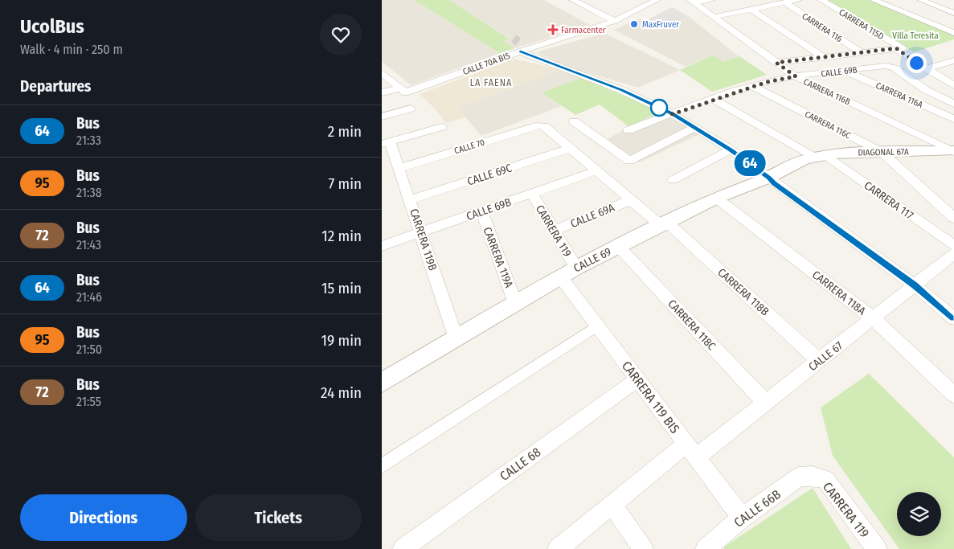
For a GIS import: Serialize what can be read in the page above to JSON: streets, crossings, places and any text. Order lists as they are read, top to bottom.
{
  "streets": {
    "street": [
      "CARRERA 115D",
      "CARRERA 116",
      "CALLE 70A BIS",
      "CALLE 69B",
      "CARRERA 116B",
      "CARRERA 116A",
      "CARRERA 116C",
      "CALLE 70",
      "DIAGONAL 67A",
      "CALLE 69C",
      "CARRERA 117",
      "CALLE 69A",
      "CARRERA 119",
      "CARRERA 119B",
      "CARRERA 119A",
      "CALLE 69",
      "CARRERA 118B",
      "CARRERA 118A",
      "CARRERA 118C",
      "CALLE 67",
      "CARRERA 119 BIS",
      "CALLE 68",
      "CALLE 66B"
    ]
  },
  "crossings": [
    ["CALLE 69B", "CARRERA 116B"],
    ["CALLE 69B", "CARRERA 116A"],
    ["CALLE 69B", "CARRERA 116C"],
    ["CALLE 69B", "CARRERA 117"],
    ["CALLE 69B", "CARRERA 119"],
    ["CALLE 69B", "CARRERA 119B"],
    ["CALLE 69B", "CARRERA 119A"],
    ["CALLE 69B", "CARRERA 118B"],
    ["CARRERA 116B", "DIAGONAL 67A"],
    ["CARRERA 116C", "DIAGONAL 67A"],
    ["CALLE 70", "CARRERA 119B"],
    ["CALLE 70", "CARRERA 118B"],
    ["DIAGONAL 67A", "CARRERA 117"],
    ["DIAGONAL 67A", "CALLE 69"],
    ["CALLE 69C", "CARRERA 119B"],
    ["CALLE 69C", "CARRERA 118B"],
    ["CARRERA 117", "CALLE 69"],
    ["CALLE 69A", "CARRERA 119"],
    ["CALLE 69A", "CARRERA 118B"],
    ["CARRERA 119", "CALLE 69"],
    ["CARRERA 119", "CALLE 66B"],
    ["CARRERA 119B", "CALLE 69"],
    ["CARRERA 119A", "CALLE 69"],
    ["CALLE 69", "CARRERA 118B"],
    ["CALLE 69", "CARRERA 118A"],
    ["CALLE 69", "CARRERA 118C"],
    ["CALLE 69", "CARRERA 119 BIS"],
    ["CARRERA 118B", "CALLE 67"],
    ["CARRERA 118A", "CALLE 67"],
    ["CARRERA 118C", "CALLE 67"],
    ["CALLE 67", "CARRERA 119 BIS"],
    ["CARRERA 119 BIS", "CALLE 68"],
    ["CARRERA 119 BIS", "CALLE 66B"]
  ],
  "districts": ["LA FAENA"],
  "parks": ["Villa Teresita"],
  "places": {
    "other": ["MaxFruver"],
    "health": ["Farmacenter"]
  },
  "lines": ["bus line 64"],
  "page": {
    "heading": [
      ["UcolBus", "Walk · 4 min · 250 m"],
      "Departures"
    ],
    "on_map": "64",
    "list": [
      {
        "mark": "64",
        "name": "Bus",
        "note": "21:33",
        "value": "2 min"
      },
      {
        "mark": "95",
        "name": "Bus",
        "note": "21:38",
        "value": "7 min"
      },
      {
        "mark": "72",
        "name": "Bus",
        "note": "21:43",
        "value": "12 min"
      },
      {
        "mark": "64",
        "name": "Bus",
        "note": "21:46",
        "value": "15 min"
      },
      {
        "mark": "95",
        "name": "Bus",
        "note": "21:50",
        "value": "19 min"
      },
      {
        "mark": "72",
        "name": "Bus",
        "note": "21:55",
        "value": "24 min"
      }
    ],
    "buttons": ["Directions", "Tickets"]
  }
}
